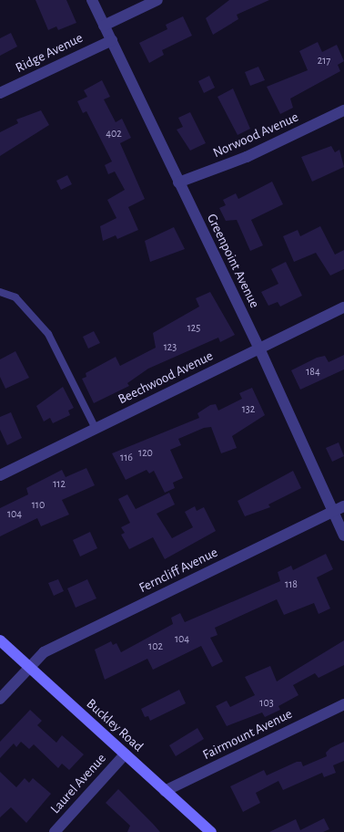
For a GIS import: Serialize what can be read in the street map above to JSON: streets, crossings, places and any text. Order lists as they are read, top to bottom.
{
  "streets": {
    "street": [
      "Ridge Avenue",
      "Norwood Avenue",
      "Greenpoint Avenue",
      "Beechwood Avenue",
      "Ferncliff Avenue",
      "Buckley Road",
      "Fairmount Avenue",
      "Laurel Avenue"
    ]
  },
  "crossings": [
    ["Ridge Avenue", "Greenpoint Avenue"],
    ["Norwood Avenue", "Greenpoint Avenue"],
    ["Greenpoint Avenue", "Beechwood Avenue"],
    ["Greenpoint Avenue", "Ferncliff Avenue"],
    ["Ferncliff Avenue", "Buckley Road"],
    ["Buckley Road", "Fairmount Avenue"],
    ["Buckley Road", "Laurel Avenue"]
  ],
  "house_numbers": [
    "217",
    "402",
    "125",
    "123",
    "184",
    "132",
    "120",
    "116",
    "112",
    "110",
    "104",
    "118",
    "104",
    "102",
    "103"
  ]
}
